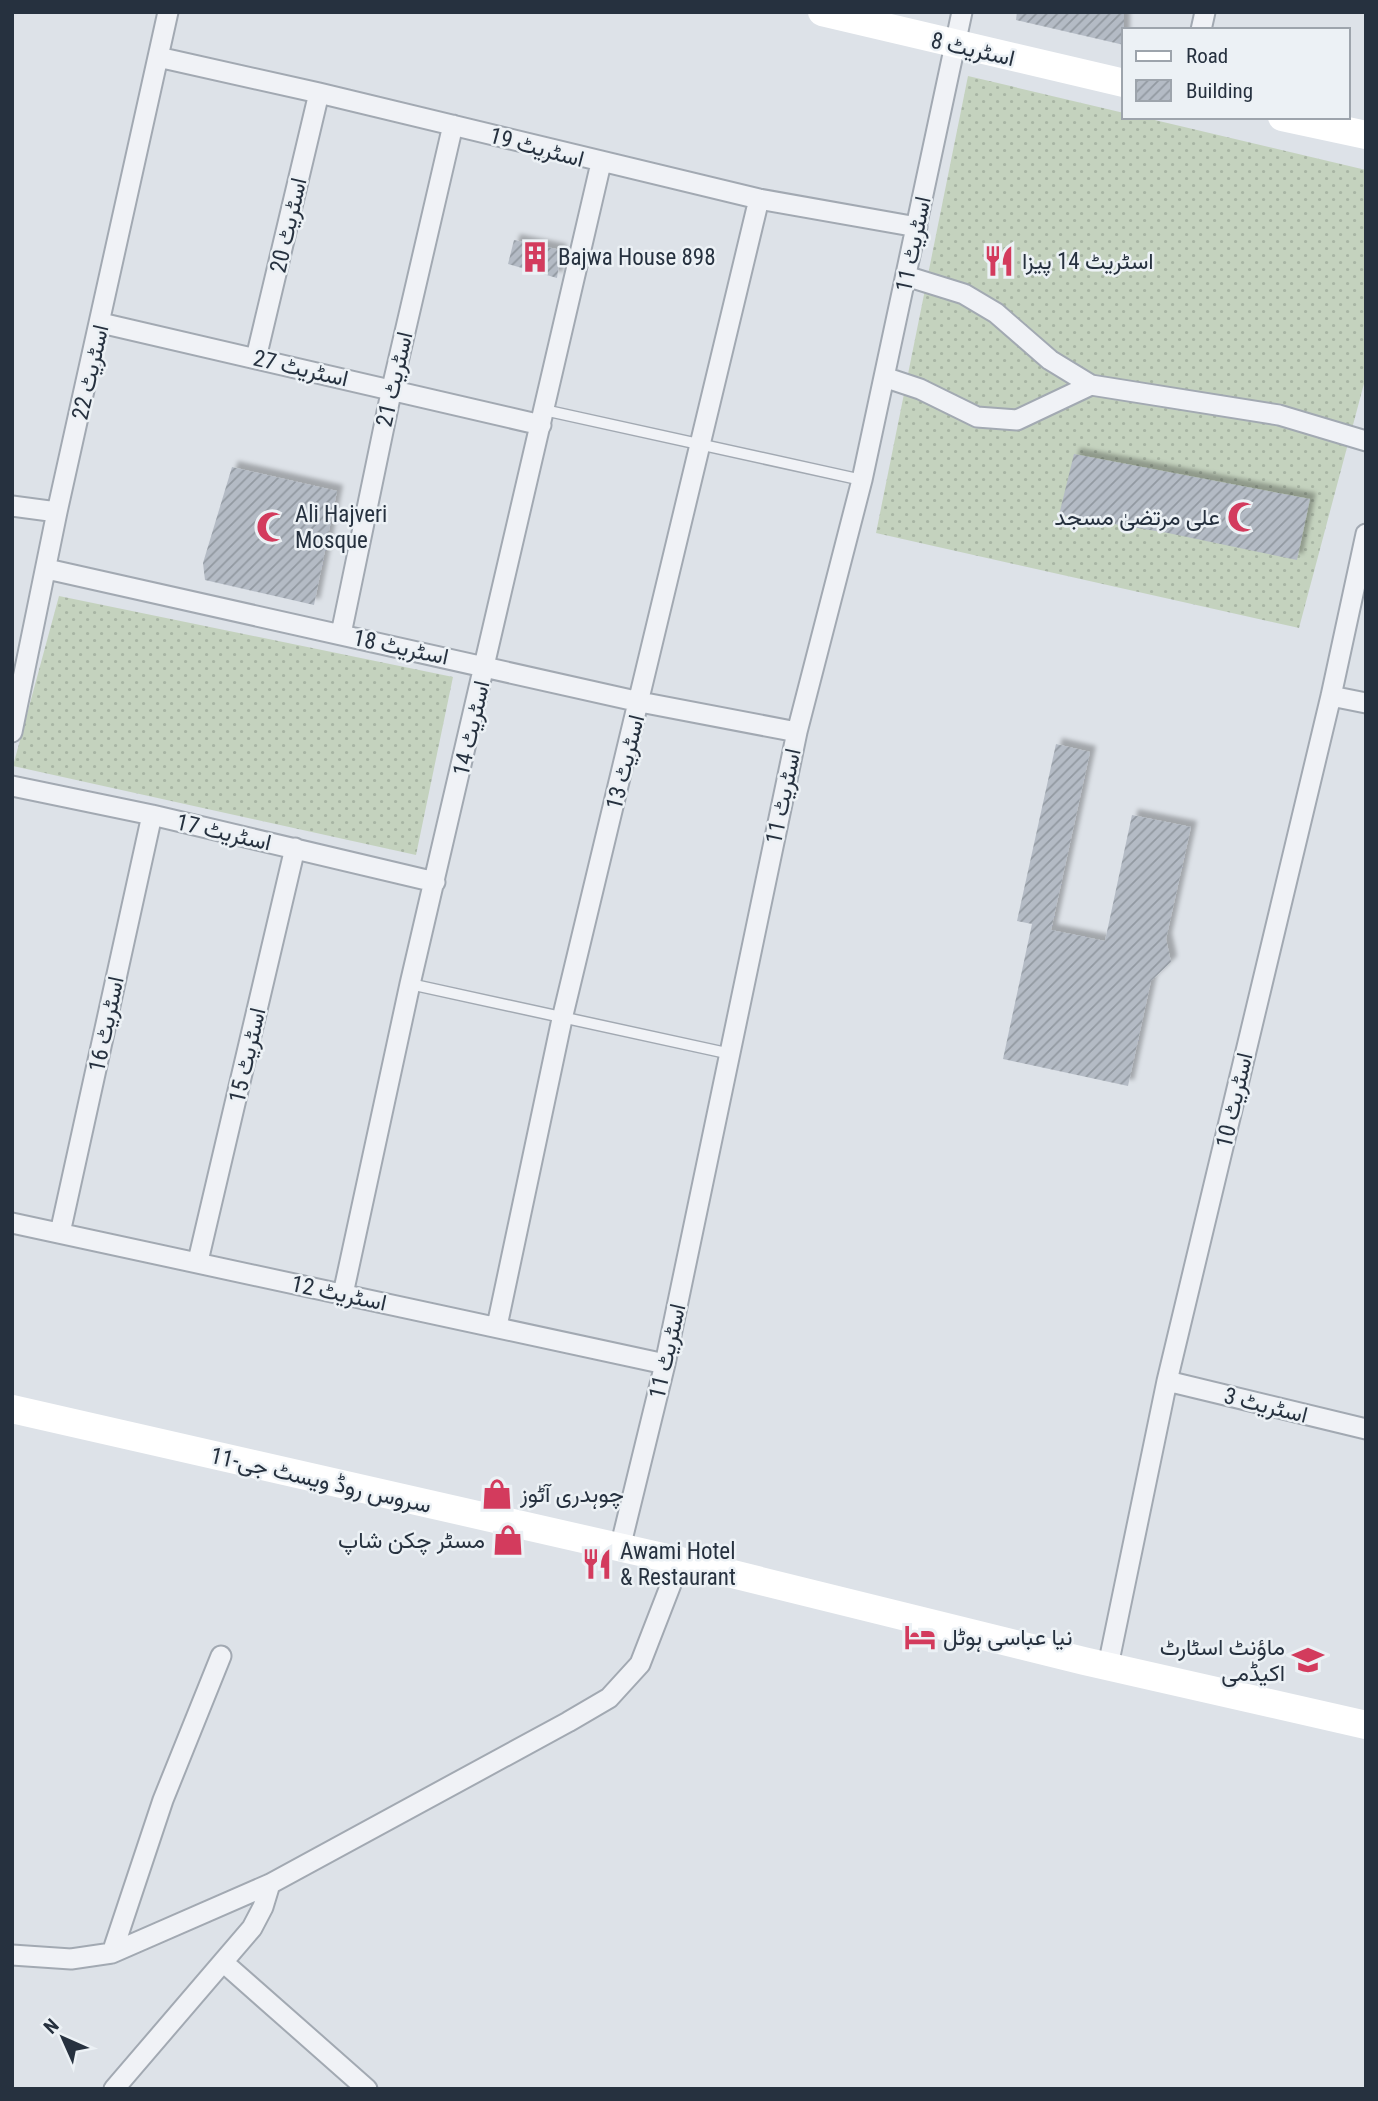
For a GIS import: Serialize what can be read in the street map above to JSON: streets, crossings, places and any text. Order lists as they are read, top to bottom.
{
  "streets": {
    "main road": ["اسٹریٹ 8", "سروس روڈ ویسٹ جی-11"],
    "street": [
      "اسٹریٹ 19",
      "اسٹریٹ 20",
      "اسٹریٹ 11",
      "اسٹریٹ 27",
      "اسٹریٹ 22",
      "اسٹریٹ 21",
      "اسٹریٹ 18",
      "اسٹریٹ 14",
      "اسٹریٹ 13",
      "اسٹریٹ 17",
      "اسٹریٹ 16",
      "اسٹریٹ 15",
      "اسٹریٹ 10",
      "اسٹریٹ 12",
      "اسٹریٹ 3"
    ]
  },
  "crossings": [
    ["اسٹریٹ 8", "اسٹریٹ 11"],
    ["اسٹریٹ 19", "اسٹریٹ 20"],
    ["اسٹریٹ 19", "اسٹریٹ 11"],
    ["اسٹریٹ 19", "اسٹریٹ 22"],
    ["اسٹریٹ 19", "اسٹریٹ 21"],
    ["اسٹریٹ 19", "اسٹریٹ 14"],
    ["اسٹریٹ 19", "اسٹریٹ 13"],
    ["اسٹریٹ 20", "اسٹریٹ 27"],
    ["اسٹریٹ 11", "اسٹریٹ 18"],
    ["اسٹریٹ 11", "اسٹریٹ 12"],
    ["اسٹریٹ 11", "سروس روڈ ویسٹ جی-11"],
    ["اسٹریٹ 27", "اسٹریٹ 22"],
    ["اسٹریٹ 27", "اسٹریٹ 21"],
    ["اسٹریٹ 27", "اسٹریٹ 14"],
    ["اسٹریٹ 22", "اسٹریٹ 18"],
    ["اسٹریٹ 21", "اسٹریٹ 18"],
    ["اسٹریٹ 18", "اسٹریٹ 14"],
    ["اسٹریٹ 18", "اسٹریٹ 13"],
    ["اسٹریٹ 14", "اسٹریٹ 17"],
    ["اسٹریٹ 14", "اسٹریٹ 12"],
    ["اسٹریٹ 13", "اسٹریٹ 12"],
    ["اسٹریٹ 17", "اسٹریٹ 16"],
    ["اسٹریٹ 17", "اسٹریٹ 15"],
    ["اسٹریٹ 16", "اسٹریٹ 12"],
    ["اسٹریٹ 15", "اسٹریٹ 12"],
    ["اسٹریٹ 10", "اسٹریٹ 3"],
    ["اسٹریٹ 10", "سروس روڈ ویسٹ جی-11"]
  ],
  "places": {
    "building": ["Bajwa House 898"],
    "restaurant": ["اسٹریٹ 14 پیزا", "Awami Hotel & Restaurant"],
    "mosque": ["علی مرتضیٰ مسجد", "Ali Hajveri Mosque"],
    "shop": ["چوہدری آٹوز", "مسٹر چکن شاپ"],
    "hotel": ["نیا عباسی ہوٹل"],
    "school or university": ["ماؤنٹ اسٹارٹ اکیڈمی"]
  },
  "legend": ["Road", "Building"],
  "north": "top left"
}
